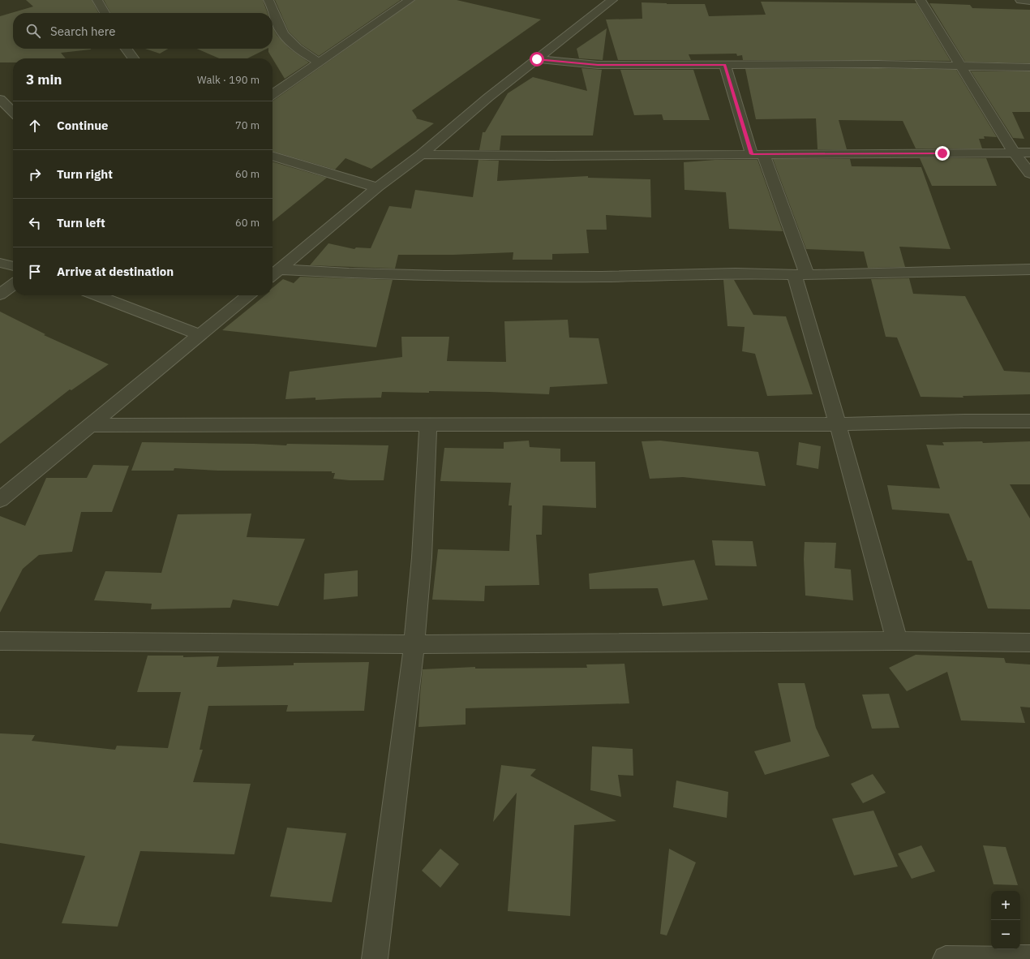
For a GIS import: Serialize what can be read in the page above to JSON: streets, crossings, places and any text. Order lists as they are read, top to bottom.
{
  "page": {
    "search": "Search here",
    "heading": ["3 min", "Walk · 190 m"],
    "list": [
      ["Continue", "70 m"],
      ["Turn right", "60 m"],
      ["Turn left", "60 m"],
      "Arrive at destination"
    ],
    "map_buttons": ["+", "−"]
  }
}
